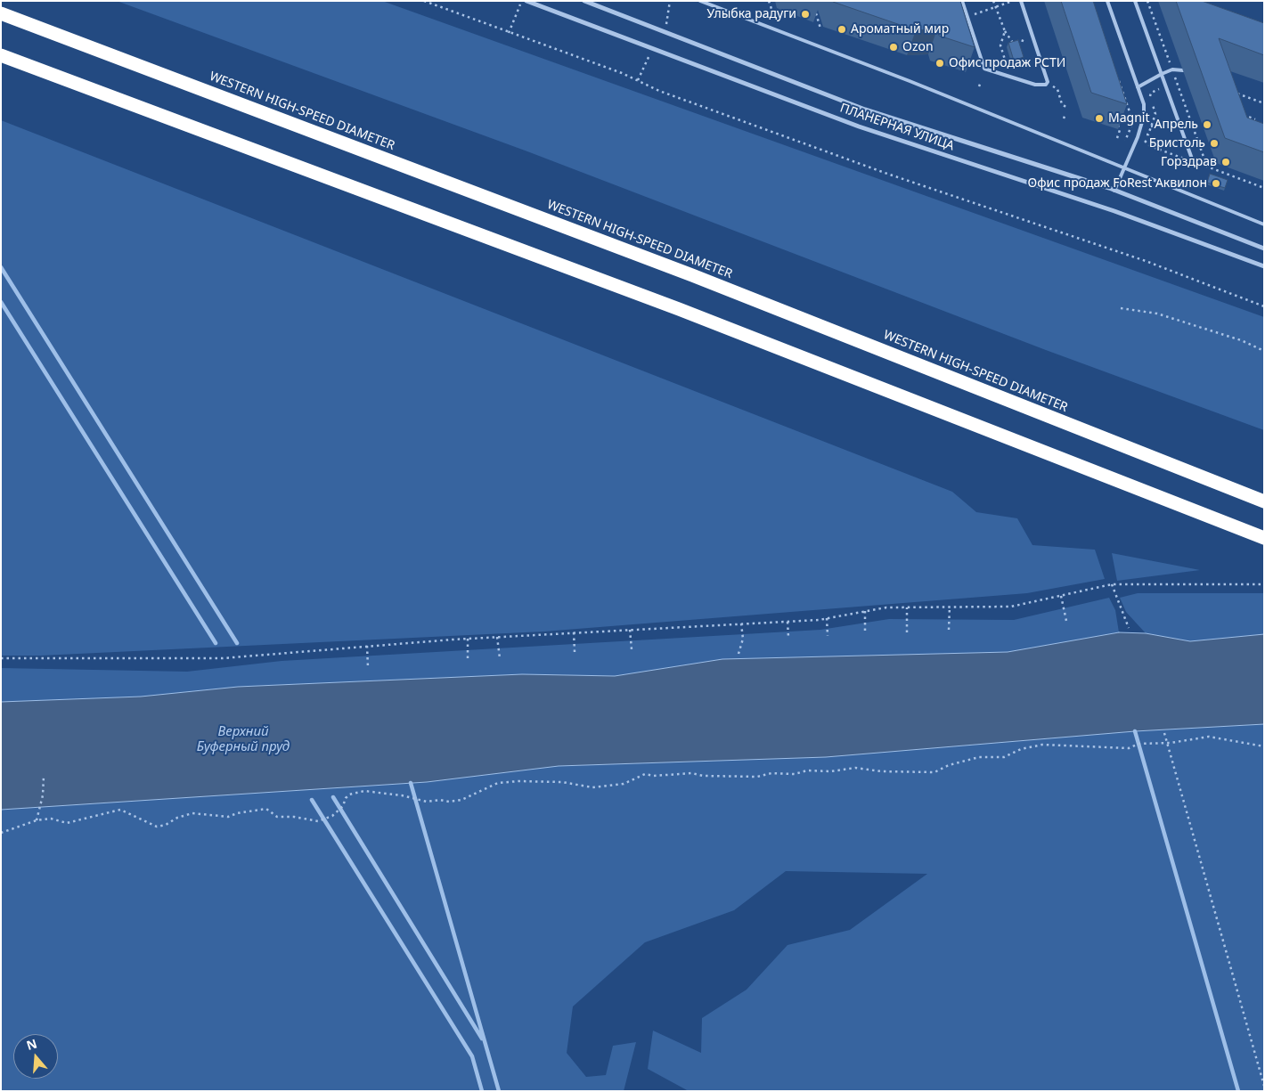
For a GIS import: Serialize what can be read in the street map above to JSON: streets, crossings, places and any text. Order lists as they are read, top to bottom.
{
  "streets": {
    "highway": ["WESTERN HIGH-SPEED DIAMETER"],
    "street": ["ПЛАНЕРНАЯ УЛИЦА"]
  },
  "water": ["Верхний Буферный пруд"],
  "places": [
    "Улыбка радуги",
    "Ароматный мир",
    "Ozon",
    "Офис продаж РСТИ",
    "Magnit",
    "Апрель",
    "Бристоль",
    "Горздрав",
    "Офис продаж FoRest Аквилон"
  ],
  "north": "top"
}
